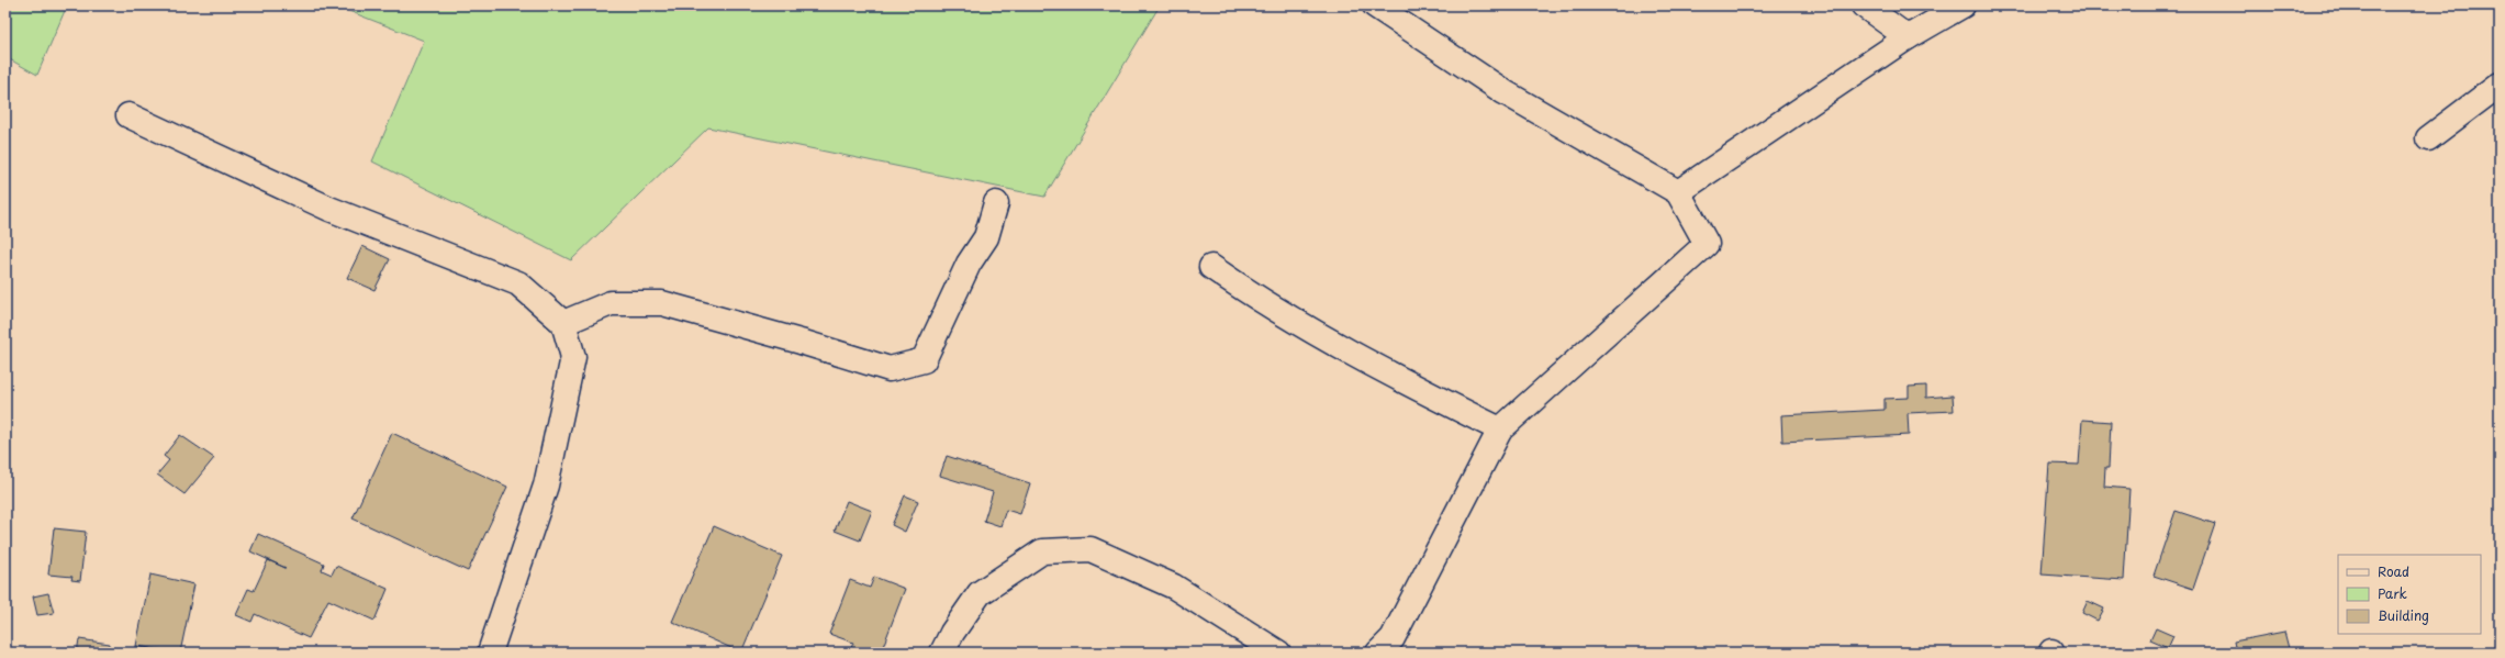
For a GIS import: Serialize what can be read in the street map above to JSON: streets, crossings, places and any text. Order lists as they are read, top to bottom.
{
  "legend": ["Road", "Park", "Building"]
}
